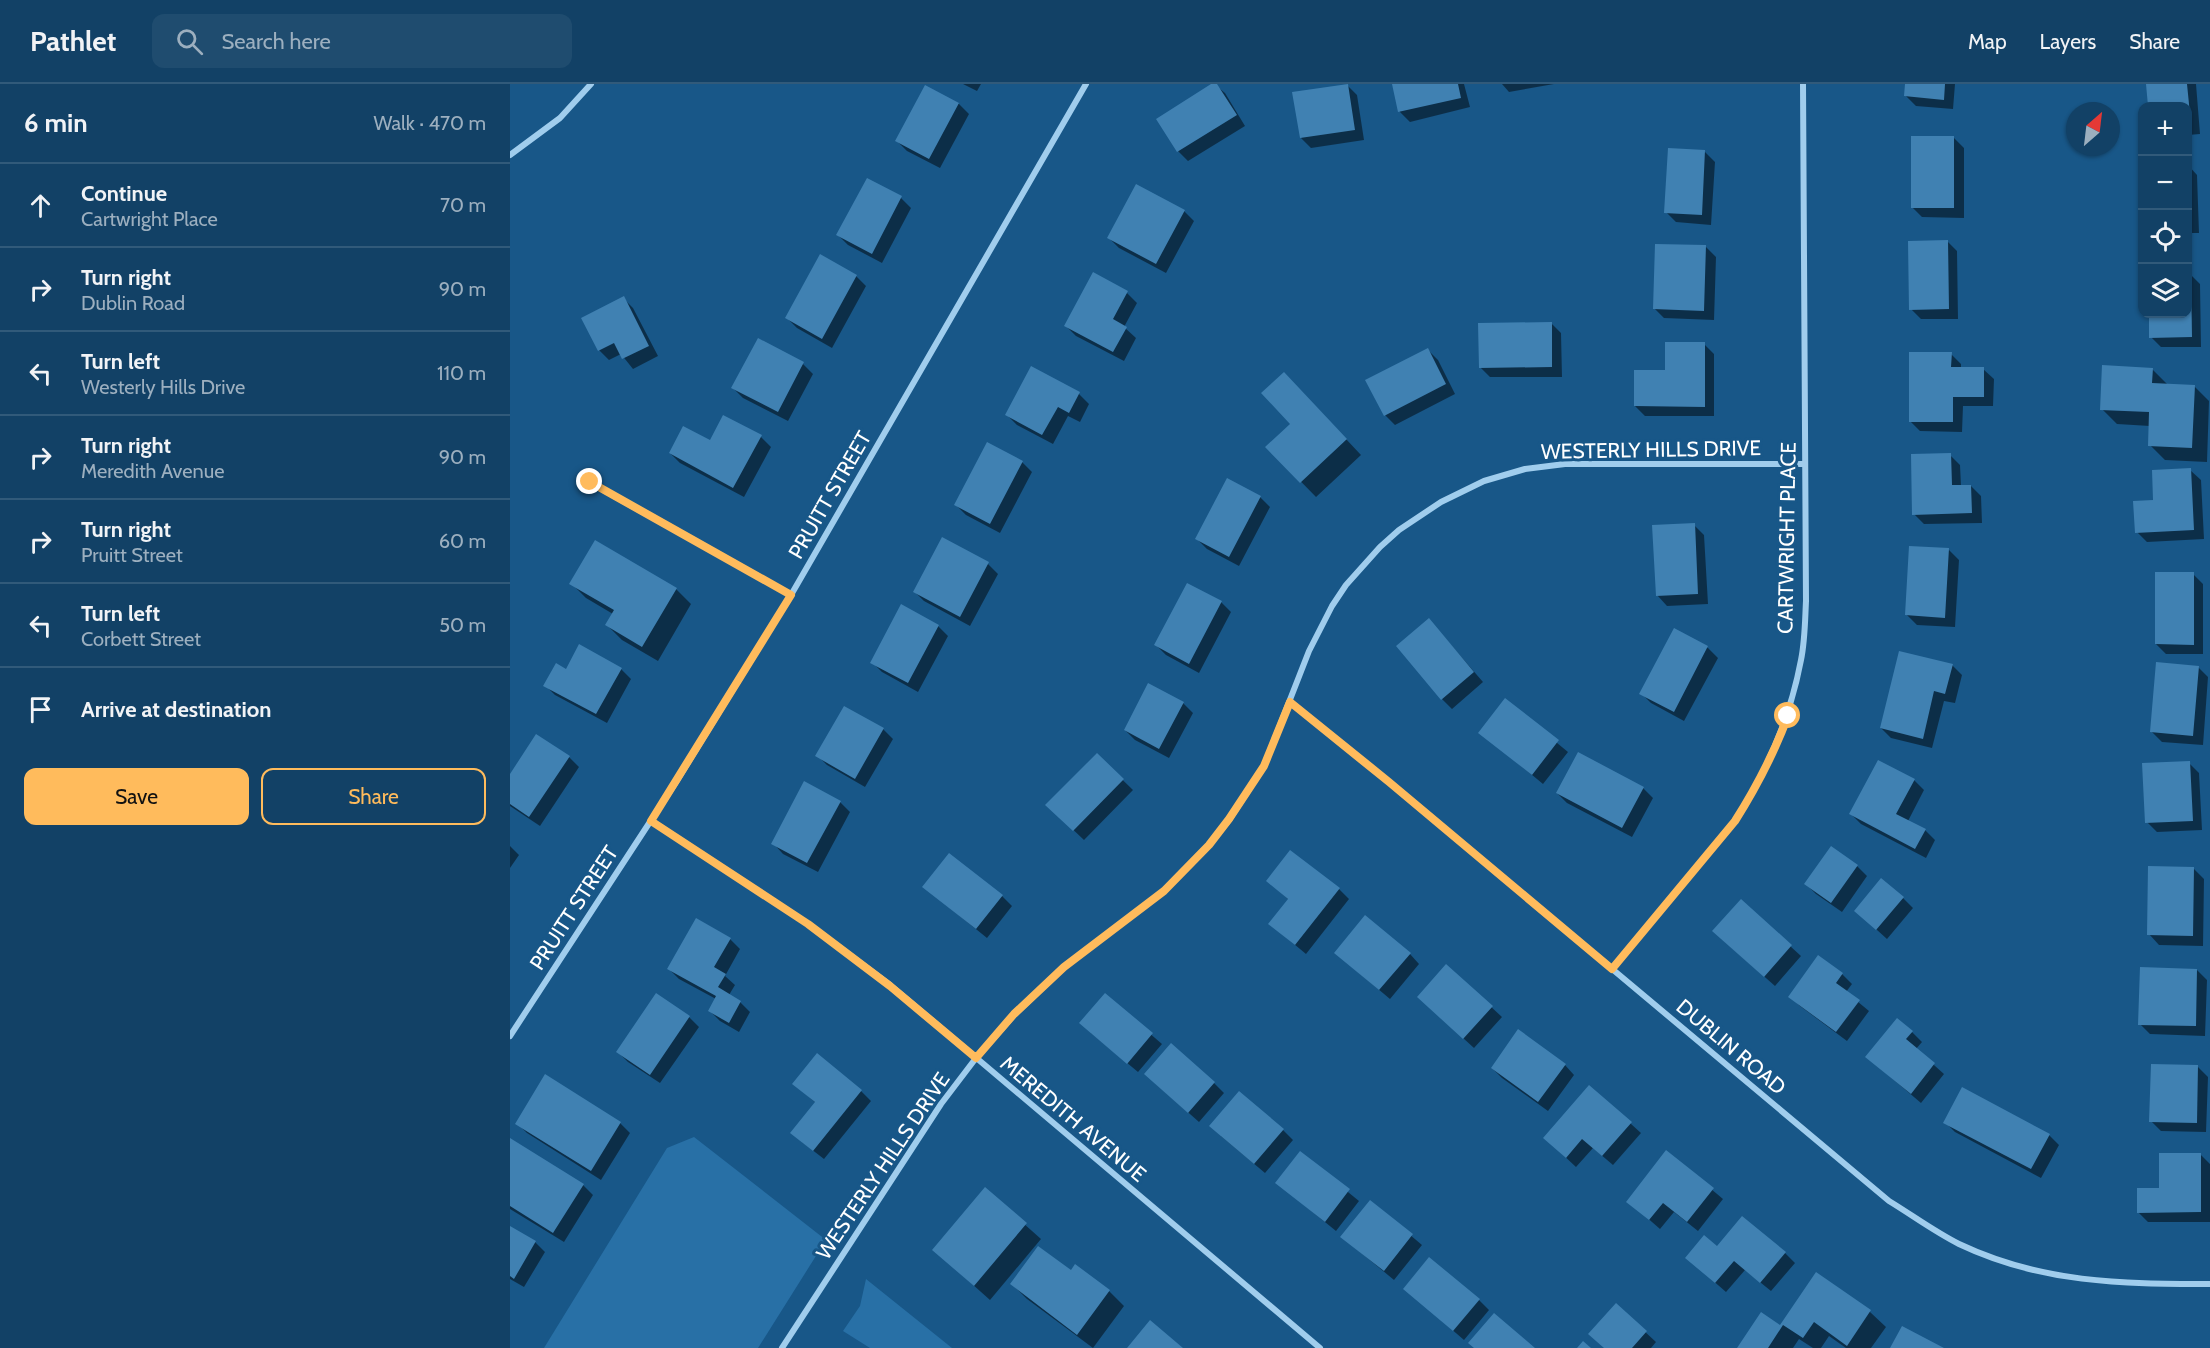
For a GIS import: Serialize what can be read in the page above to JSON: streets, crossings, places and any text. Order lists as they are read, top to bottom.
{
  "streets": {
    "street": [
      "WESTERLY HILLS DRIVE",
      "PRUITT STREET",
      "CARTWRIGHT PLACE",
      "DUBLIN ROAD",
      "MEREDITH AVENUE"
    ]
  },
  "crossings": [
    ["WESTERLY HILLS DRIVE", "CARTWRIGHT PLACE"],
    ["WESTERLY HILLS DRIVE", "DUBLIN ROAD"],
    ["WESTERLY HILLS DRIVE", "MEREDITH AVENUE"],
    ["PRUITT STREET", "MEREDITH AVENUE"],
    ["CARTWRIGHT PLACE", "DUBLIN ROAD"]
  ],
  "north": "top right",
  "page": {
    "header": "Pathlet",
    "search": "Search here",
    "nav": ["Map", "Layers", "Share"],
    "heading": ["6 min", "Walk · 470 m"],
    "map_buttons": ["+", "−"],
    "list": [
      ["Continue", "Cartwright Place", "70 m"],
      ["Turn right", "Dublin Road", "90 m"],
      ["Turn left", "Westerly Hills Drive", "110 m"],
      ["Turn right", "Meredith Avenue", "90 m"],
      ["Turn right", "Pruitt Street", "60 m"],
      ["Turn left", "Corbett Street", "50 m"],
      "Arrive at destination"
    ],
    "buttons": ["Save", "Share"]
  }
}
